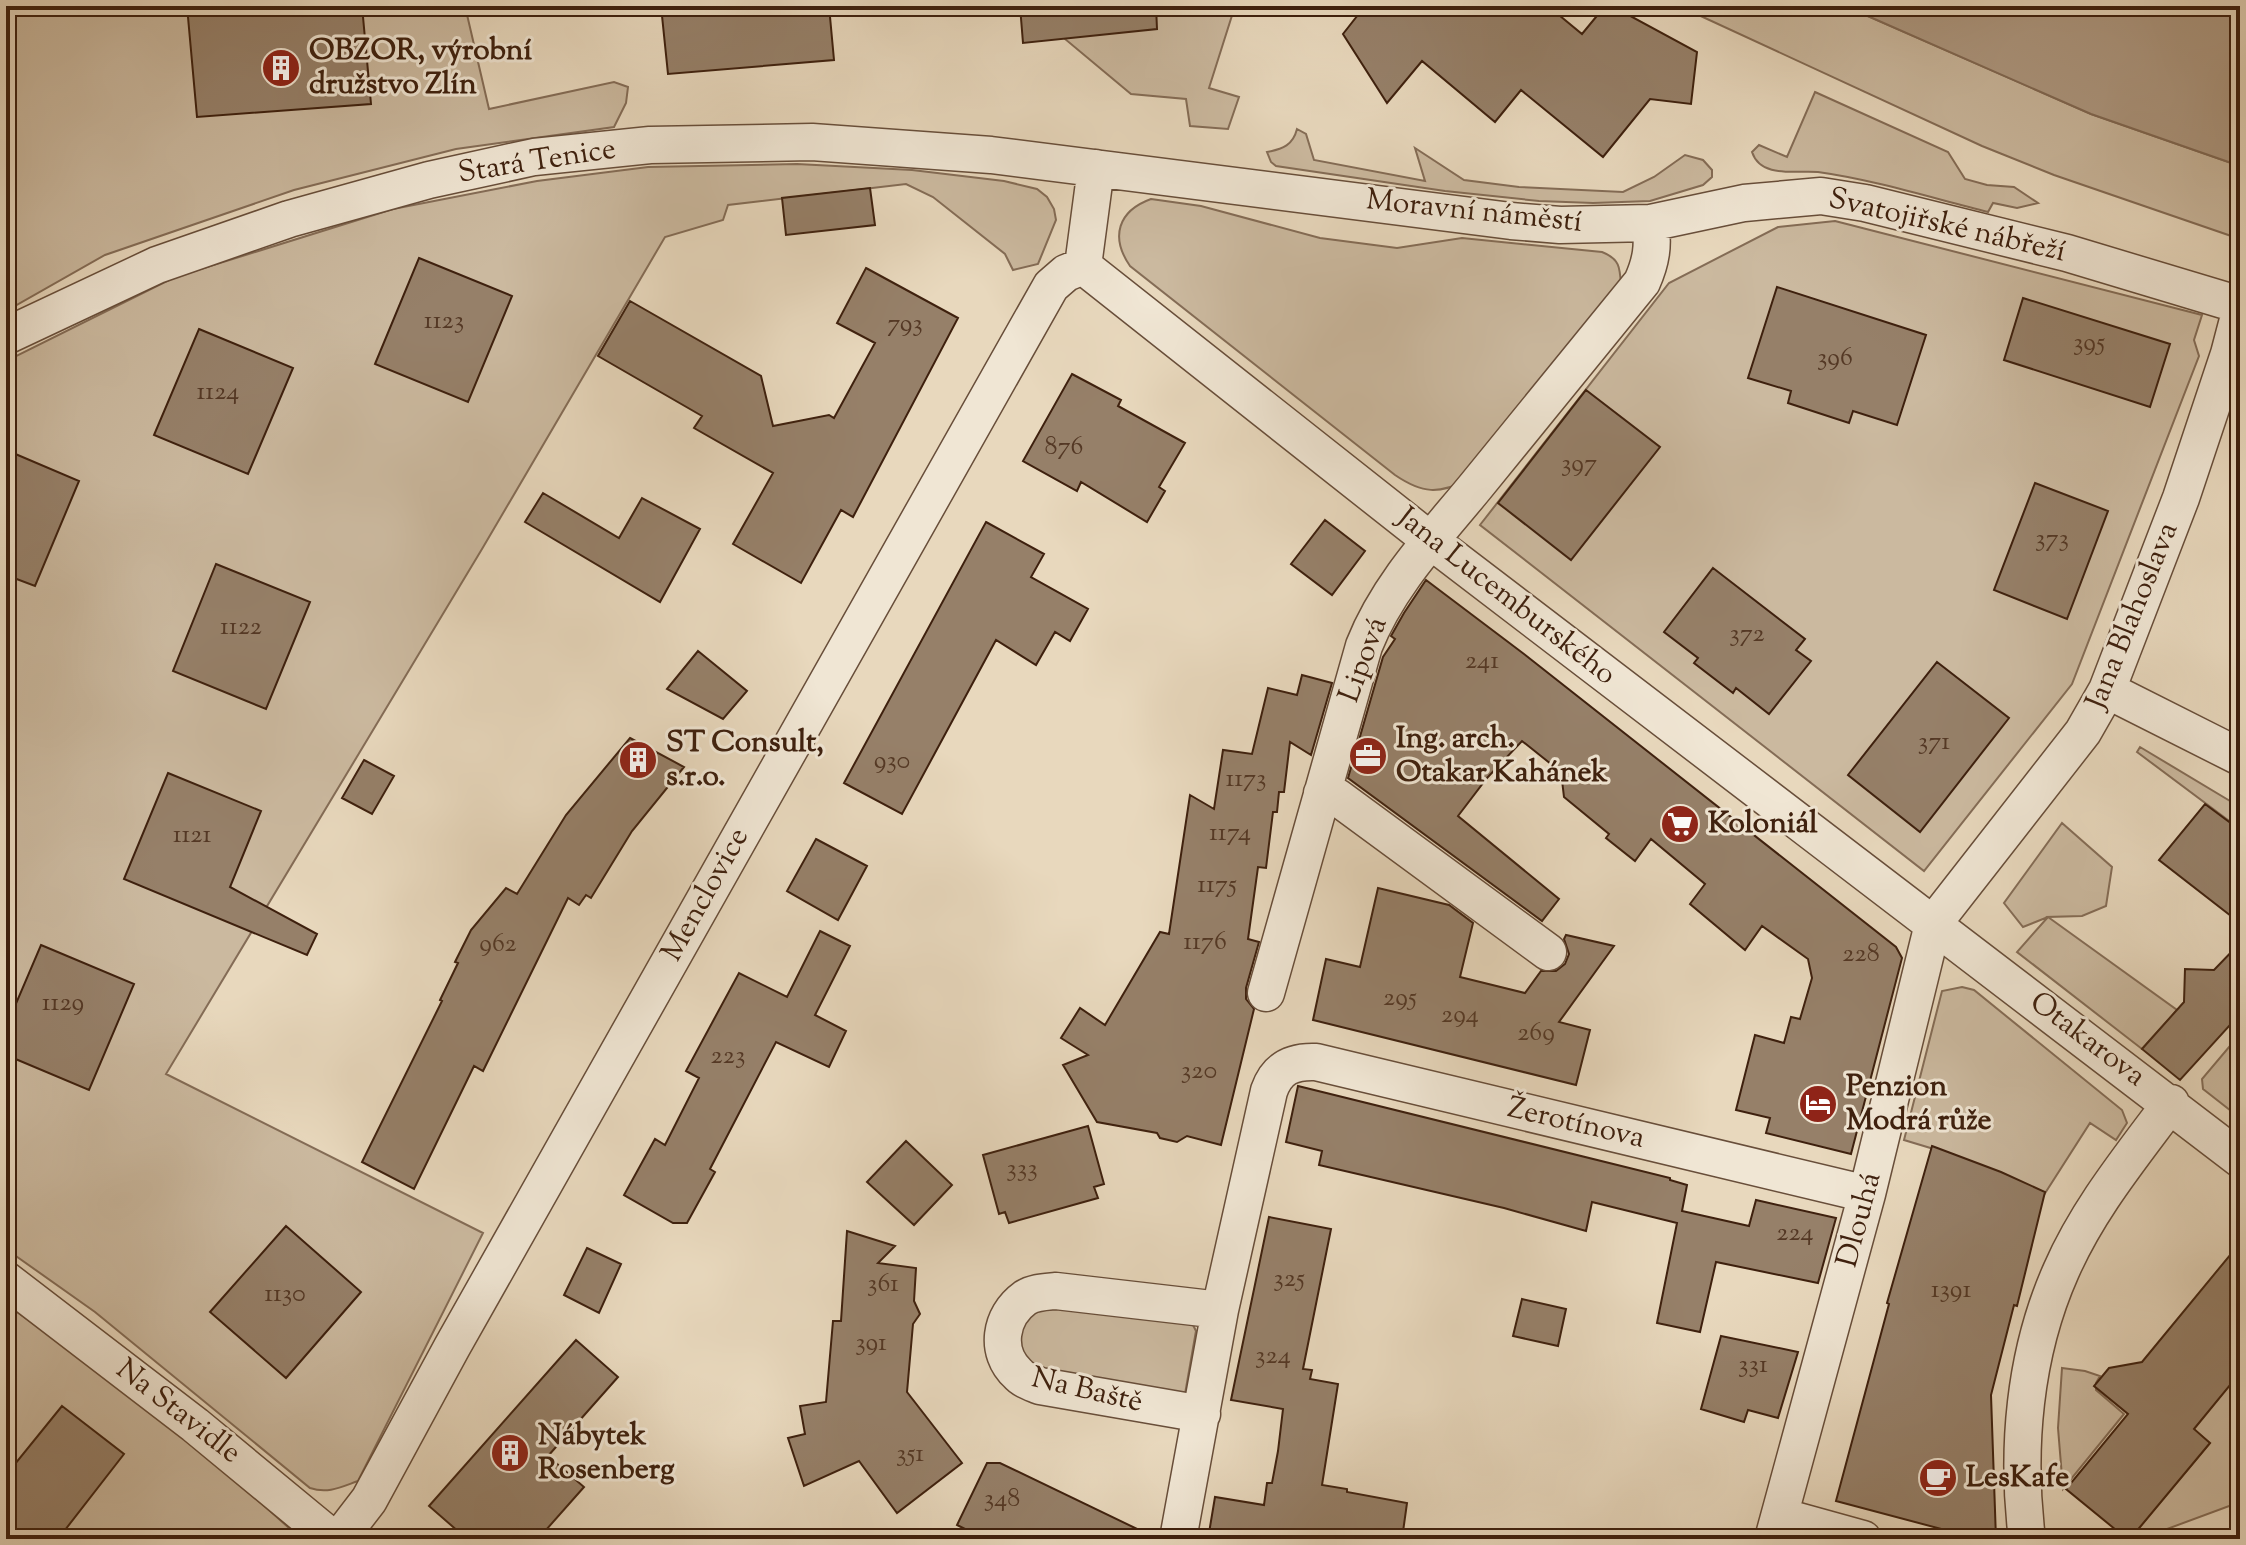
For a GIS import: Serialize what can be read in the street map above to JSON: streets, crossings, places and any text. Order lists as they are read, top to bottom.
{
  "streets": {
    "street": [
      "Stará Tenice",
      "Moravní náměstí",
      "Svatojiřské nábřeží",
      "Jana Lucemburského",
      "Jana Blahoslava",
      "Lipová",
      "Menclovice",
      "Otakarova",
      "Žerotínova",
      "Dlouhá",
      "Na Baště",
      "Na Stavidle"
    ]
  },
  "crossings": [
    ["Stará Tenice", "Moravní náměstí"],
    ["Moravní náměstí", "Svatojiřské nábřeží"],
    ["Jana Lucemburského", "Jana Blahoslava"],
    ["Jana Lucemburského", "Lipová"],
    ["Jana Lucemburského", "Menclovice"],
    ["Jana Lucemburského", "Otakarova"],
    ["Jana Lucemburského", "Dlouhá"],
    ["Jana Blahoslava", "Otakarova"],
    ["Jana Blahoslava", "Dlouhá"],
    ["Menclovice", "Na Stavidle"],
    ["Otakarova", "Dlouhá"],
    ["Žerotínova", "Dlouhá"],
    ["Žerotínova", "Na Baště"]
  ],
  "places": {
    "building": ["OBZOR, výrobní družstvo Zlín", "ST Consult, s.r.o.", "Nábytek Rosenberg"],
    "office": ["Ing. arch. Otakar Kahánek"],
    "supermarket": ["Koloniál"],
    "hotel": ["Penzion Modrá růže"],
    "cafe": ["LesKafe"]
  },
  "house_numbers": [
    "1123",
    "793",
    "395",
    "396",
    "1124",
    "876",
    "397",
    "373",
    "1122",
    "372",
    "241",
    "371",
    "930",
    "1173",
    "1174",
    "1121",
    "1175",
    "1176",
    "962",
    "228",
    "295",
    "1129",
    "294",
    "269",
    "223",
    "320",
    "333",
    "224",
    "325",
    "361",
    "1391",
    "1130",
    "391",
    "324",
    "331",
    "351",
    "348"
  ]
}
